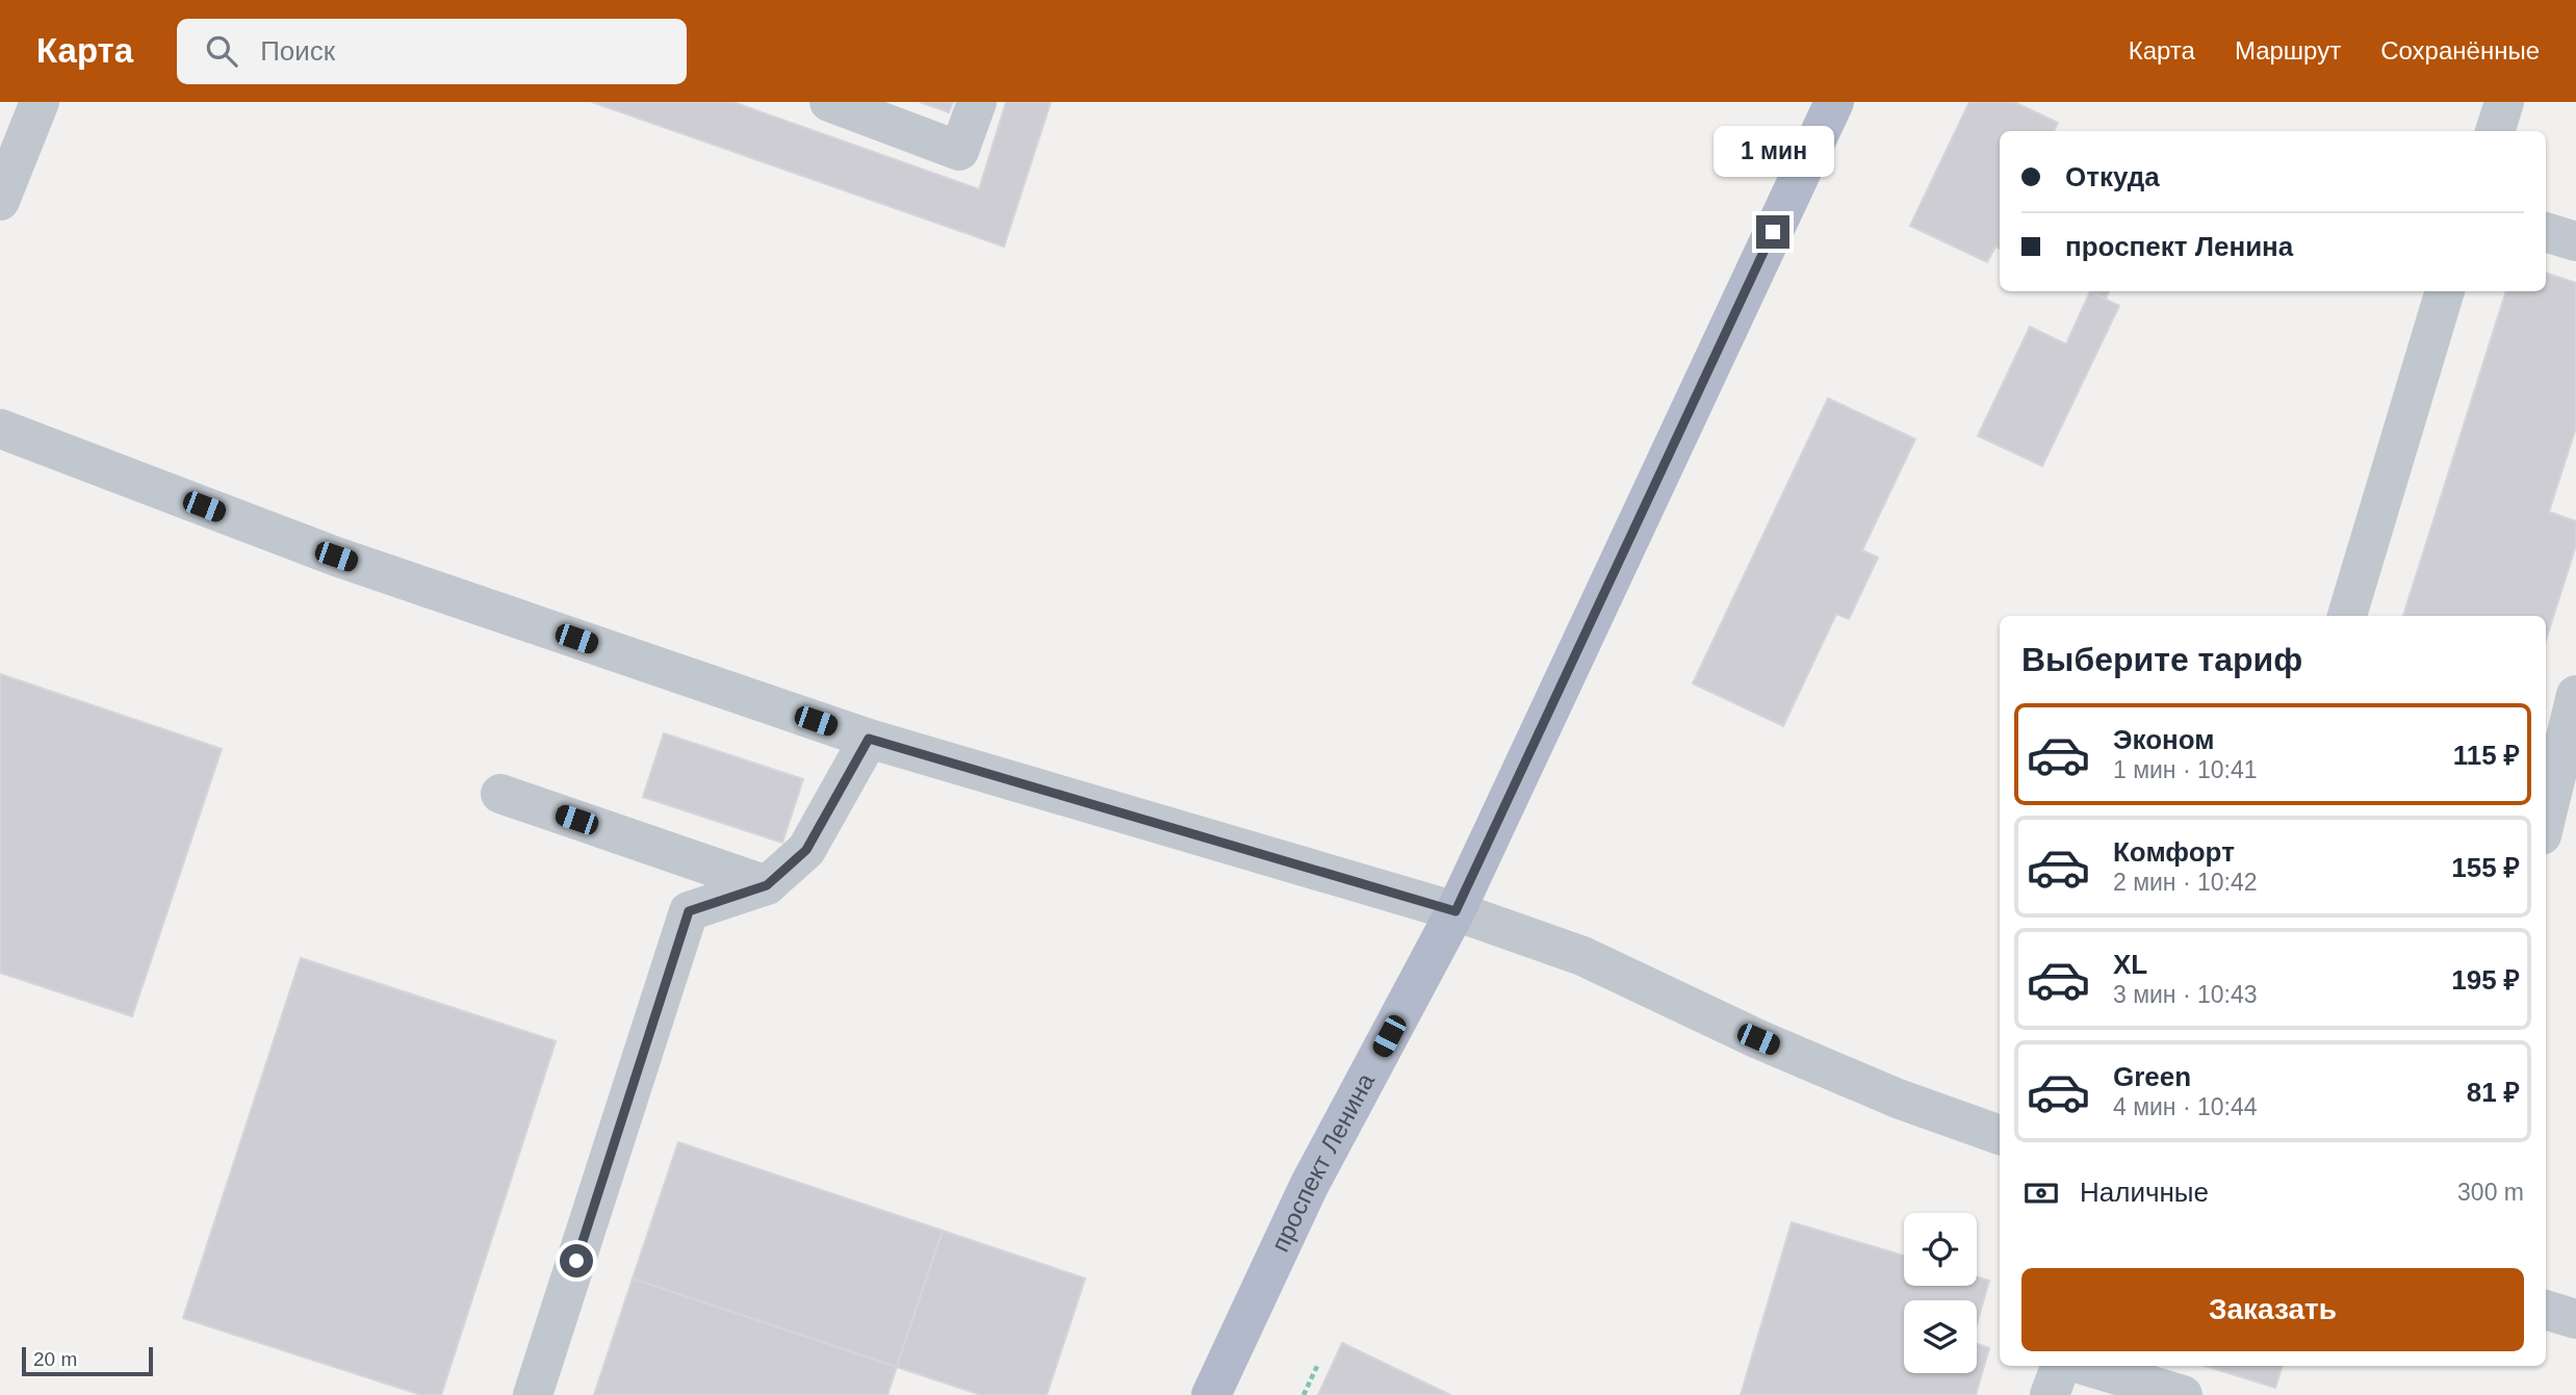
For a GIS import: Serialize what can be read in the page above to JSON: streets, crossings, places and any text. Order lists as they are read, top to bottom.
{
  "streets": {
    "main road": ["проспект Ленина"]
  },
  "scale_bar": "20 m",
  "page": {
    "header": "Карта",
    "search": "Поиск",
    "nav": ["Карта", "Маршрут", "Сохранённые"],
    "bubble": "1 мин",
    "banner": ["Откуда", "проспект Ленина"],
    "heading": "Выберите тариф",
    "list": [
      {
        "name": "Эконом",
        "note": "1 мин · 10:41",
        "value": "115 ₽"
      },
      {
        "name": "Комфорт",
        "note": "2 мин · 10:42",
        "value": "155 ₽"
      },
      {
        "name": "XL",
        "note": "3 мин · 10:43",
        "value": "195 ₽"
      },
      {
        "name": "Green",
        "note": "4 мин · 10:44",
        "value": "81 ₽"
      }
    ],
    "pay": ["Наличные", "300 m"],
    "buttons": "Заказать",
    "scale": "20 m"
  }
}
